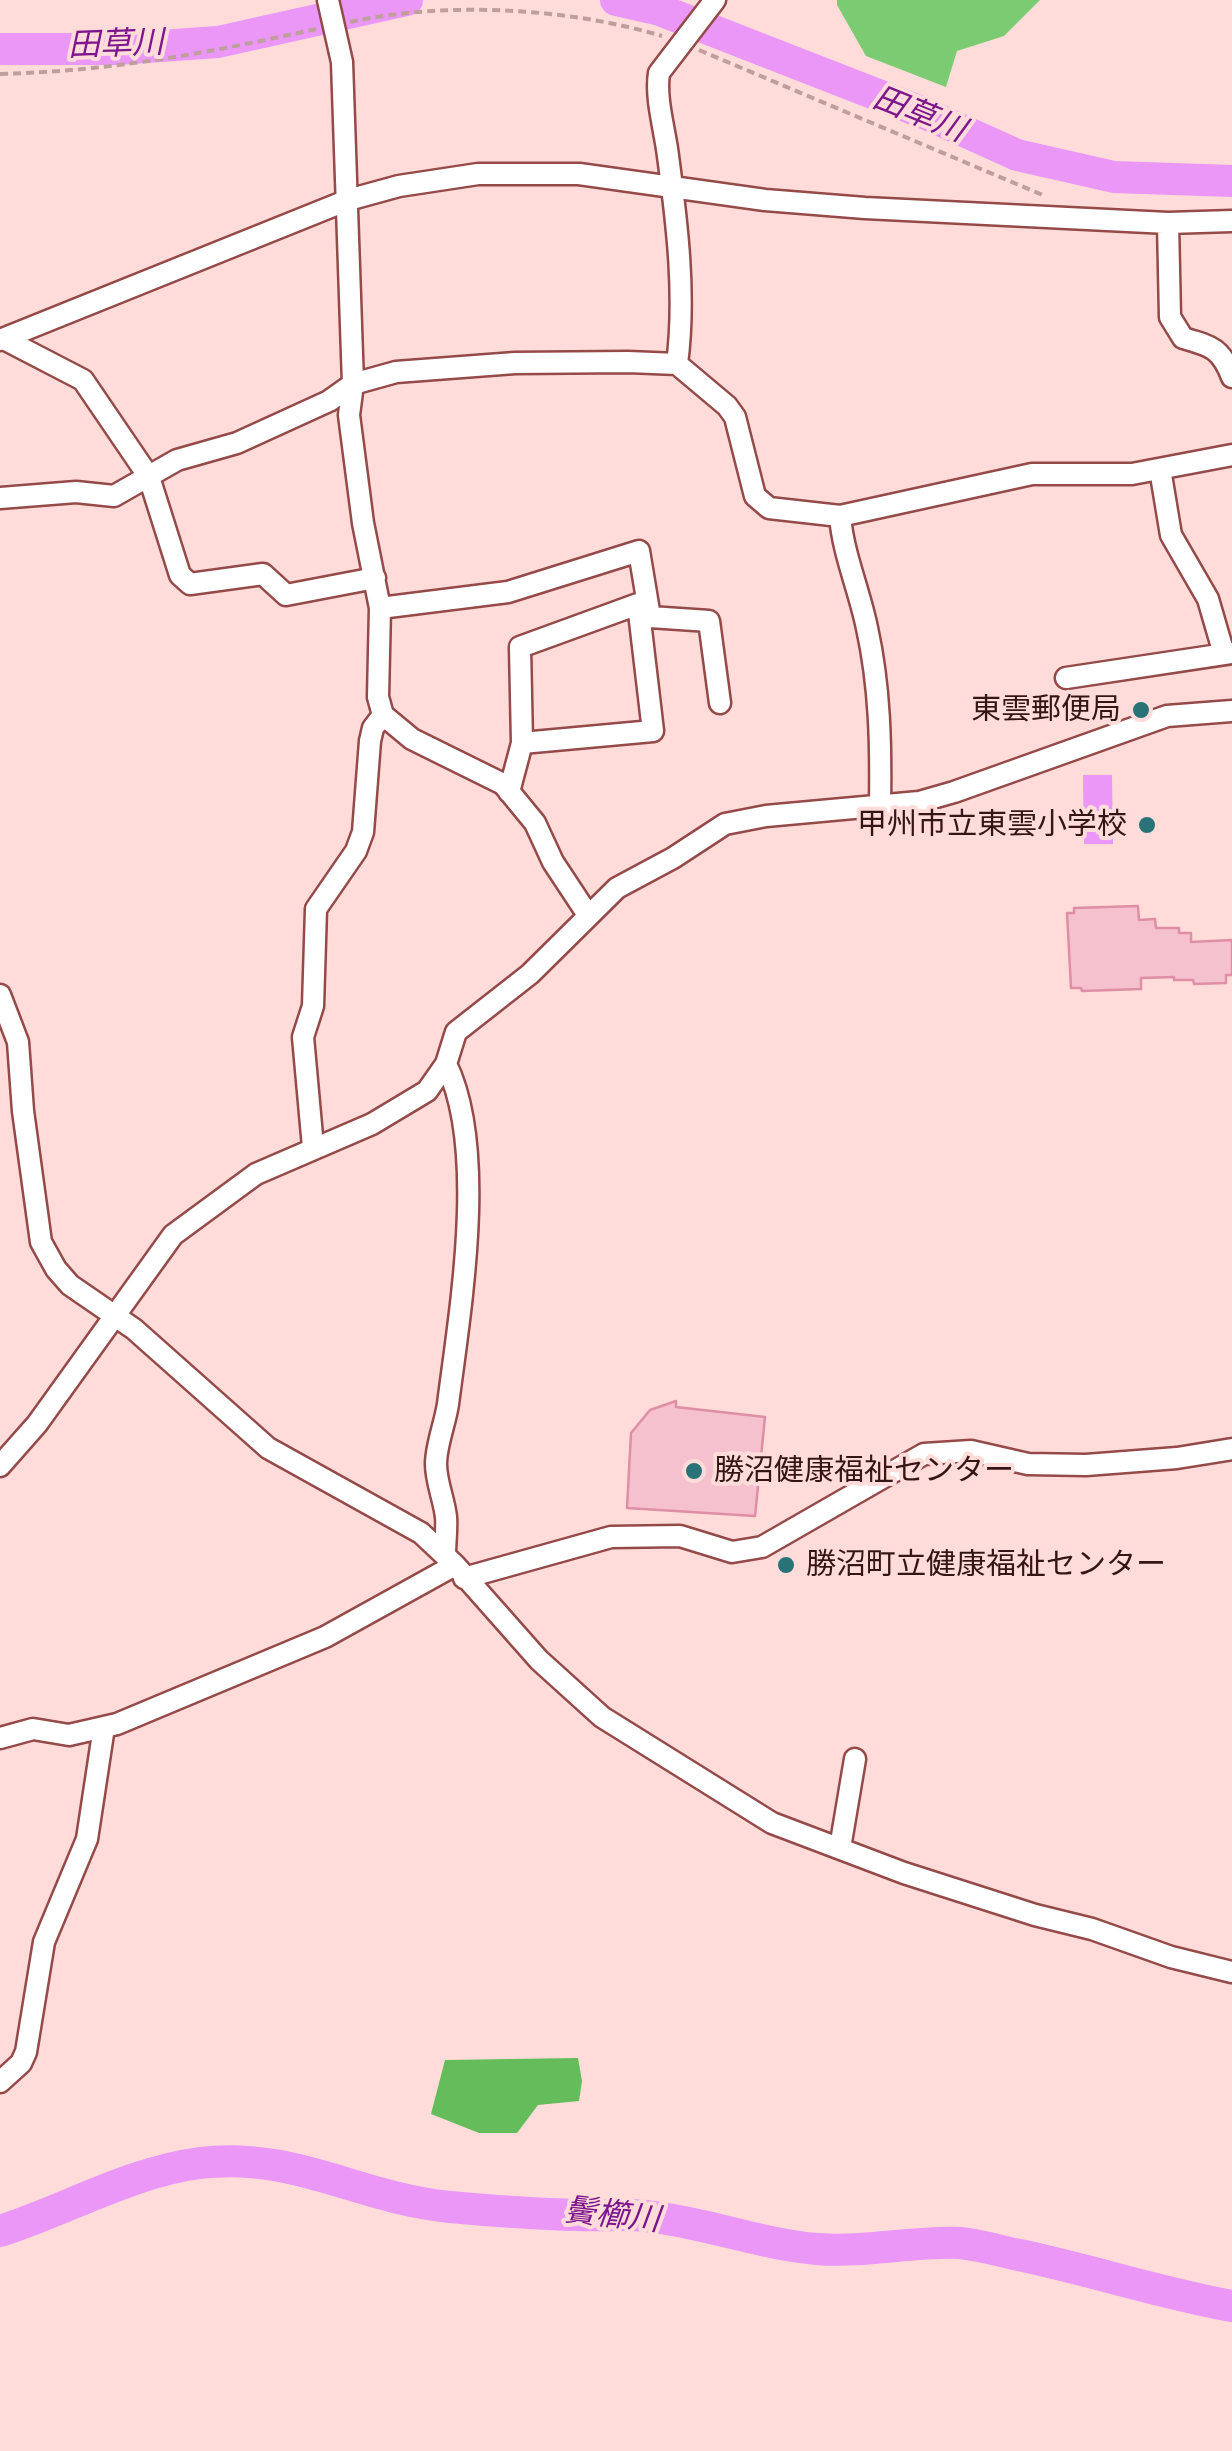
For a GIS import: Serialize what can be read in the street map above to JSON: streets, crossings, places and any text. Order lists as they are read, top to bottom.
{
  "water": ["田草川", "鬢櫛川"],
  "places": [
    "東雲郵便局",
    "甲州市立東雲小学校",
    "勝沼健康福祉センター",
    "勝沼町立健康福祉センター"
  ]
}
